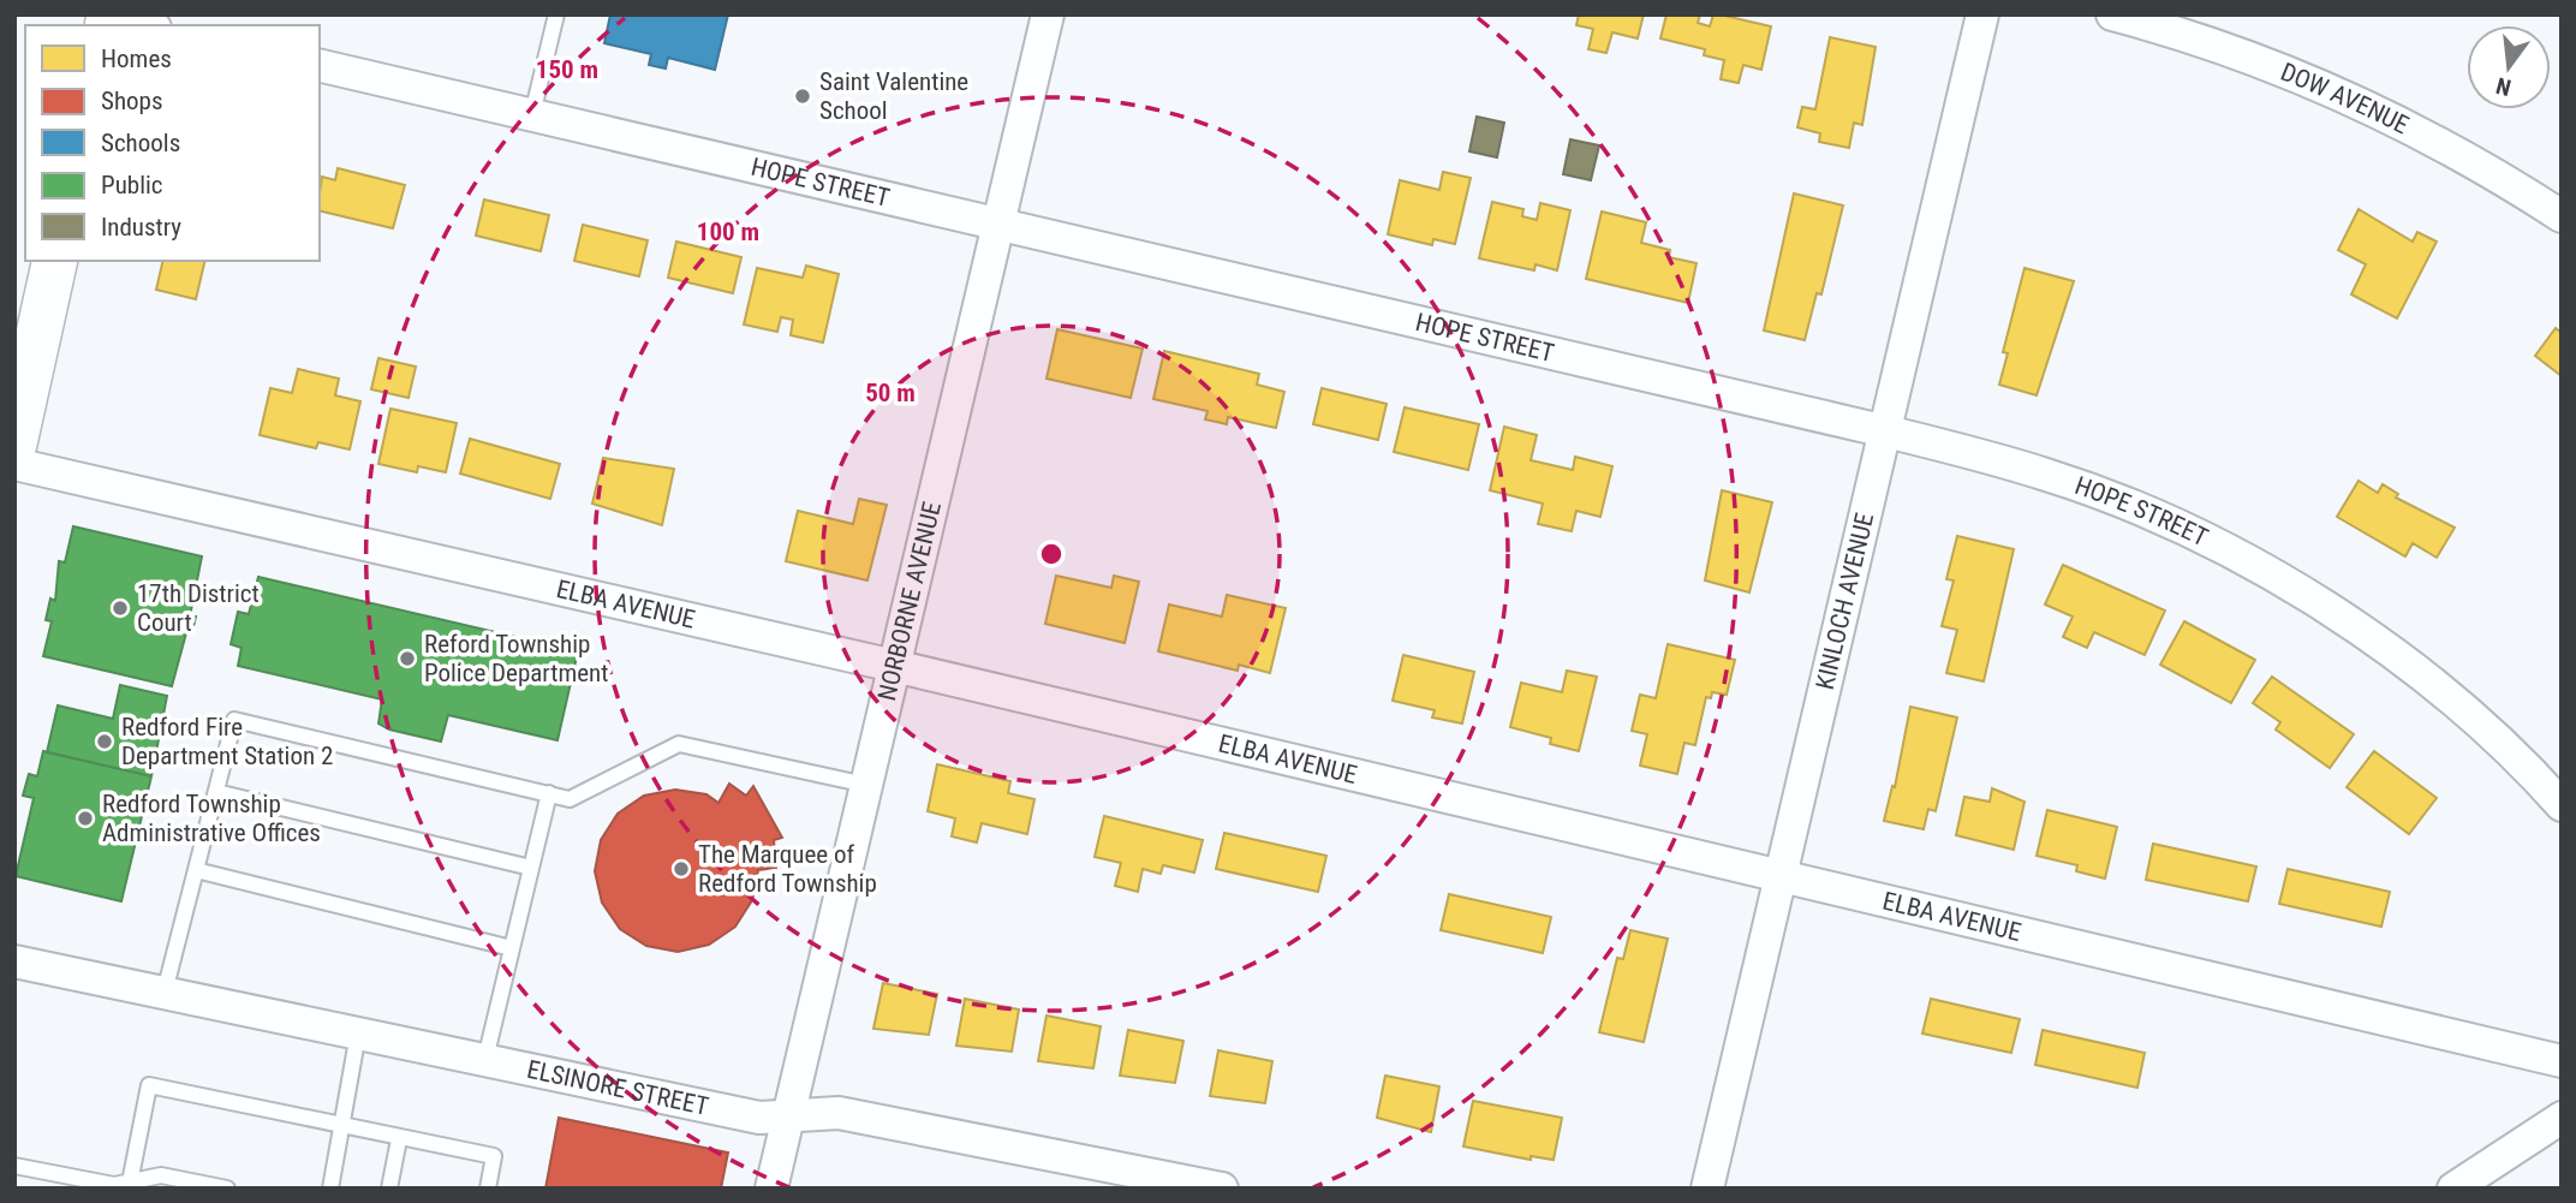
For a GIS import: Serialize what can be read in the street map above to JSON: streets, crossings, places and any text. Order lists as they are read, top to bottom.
{
  "streets": {
    "street": [
      "DOW AVENUE",
      "HOPE STREET",
      "NORBORNE AVENUE",
      "KINLOCH AVENUE",
      "ELBA AVENUE",
      "ELSINORE STREET"
    ]
  },
  "crossings": [
    ["HOPE STREET", "NORBORNE AVENUE"],
    ["HOPE STREET", "KINLOCH AVENUE"],
    ["NORBORNE AVENUE", "ELBA AVENUE"],
    ["NORBORNE AVENUE", "ELSINORE STREET"],
    ["KINLOCH AVENUE", "ELBA AVENUE"]
  ],
  "places": [
    "Saint Valentine School",
    "17th District Court",
    "Reford Township Police Department",
    "Redford Fire Department Station 2",
    "Redford Township Administrative Offices",
    "The Marquee of Redford Township"
  ],
  "legend": [
    "Homes",
    "Shops",
    "Schools",
    "Public",
    "Industry"
  ],
  "north": "bottom",
  "rings": ["150 m", "100 m", "50 m"]
}
